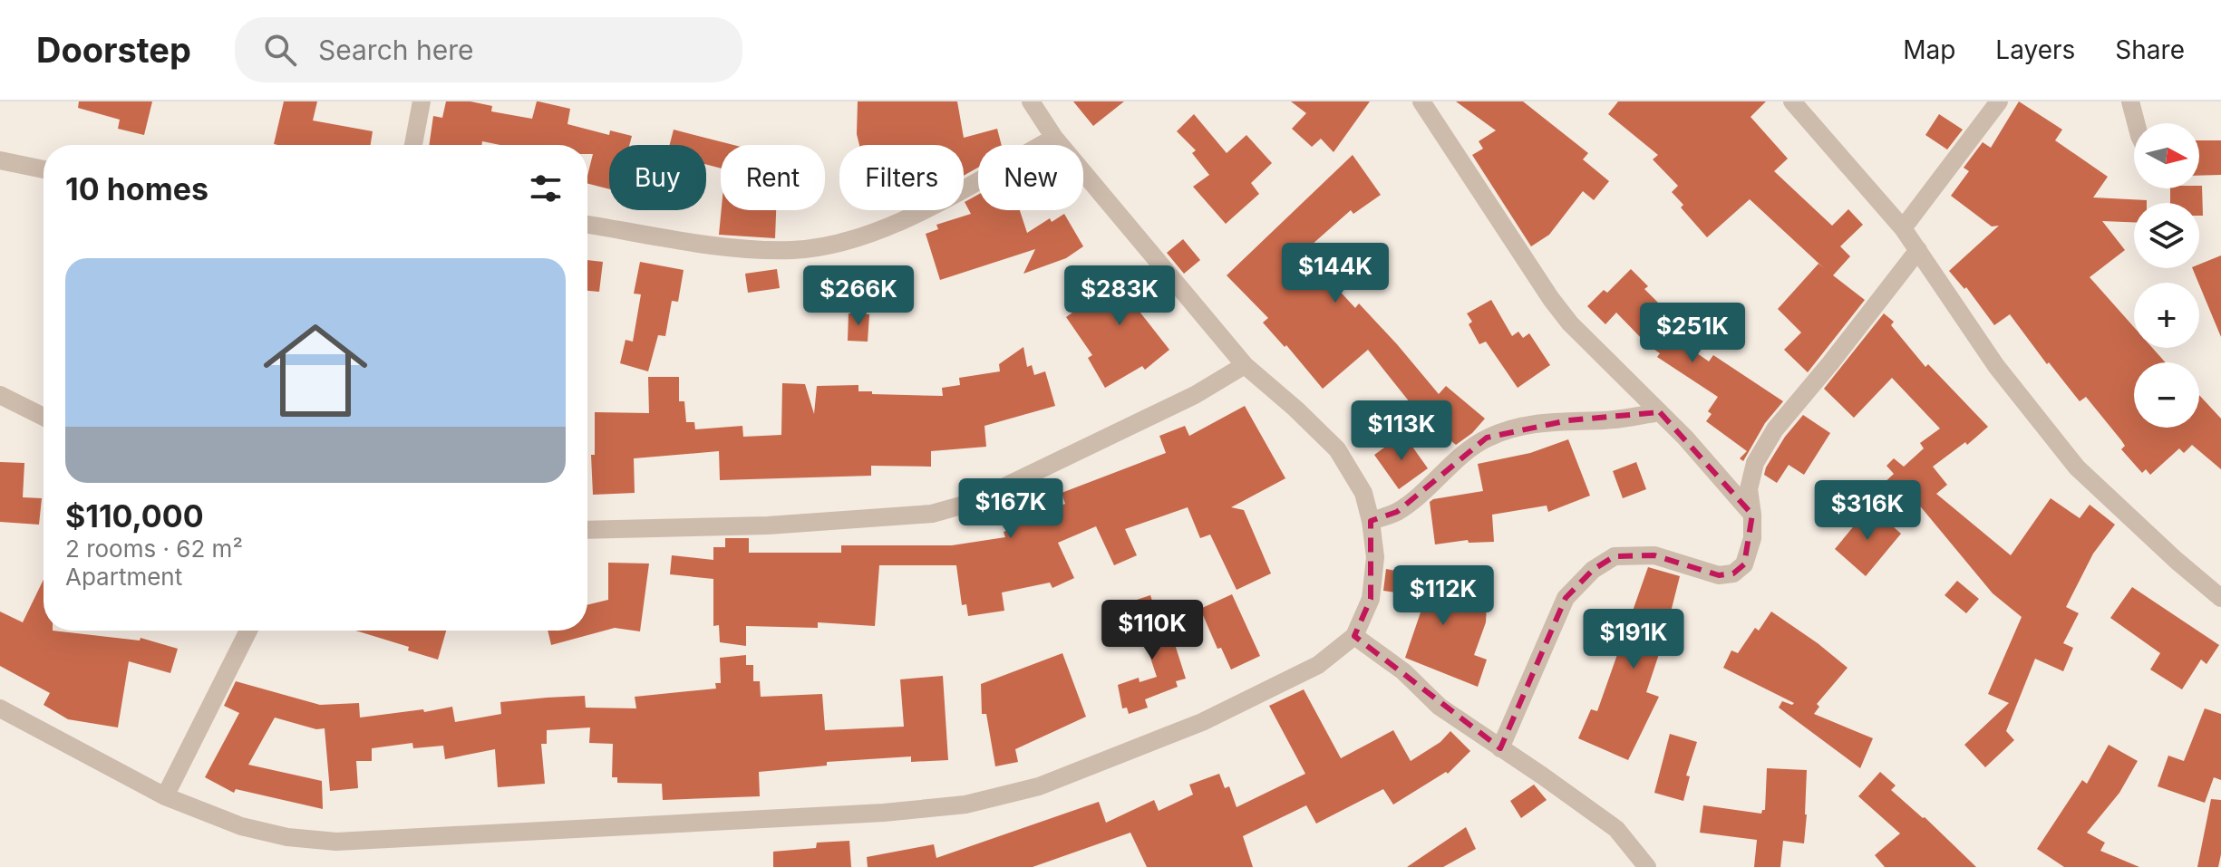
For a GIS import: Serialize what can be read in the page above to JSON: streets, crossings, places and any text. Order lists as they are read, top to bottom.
{
  "north": "right",
  "page": {
    "header": "Doorstep",
    "search": "Search here",
    "nav": ["Map", "Layers", "Share"],
    "map_buttons": ["+", "−"],
    "chip": [
      "Buy",
      "Rent",
      "Filters",
      "New"
    ],
    "heading": "10 homes",
    "list": [
      {
        "name": "$110,000",
        "note": "2 rooms · 62 m² · Apartment"
      }
    ],
    "price": [
      "$144K",
      "$266K",
      "$283K",
      "$251K",
      "$113K",
      "$167K",
      "$316K",
      "$112K",
      "$110K",
      "$191K"
    ]
  }
}
